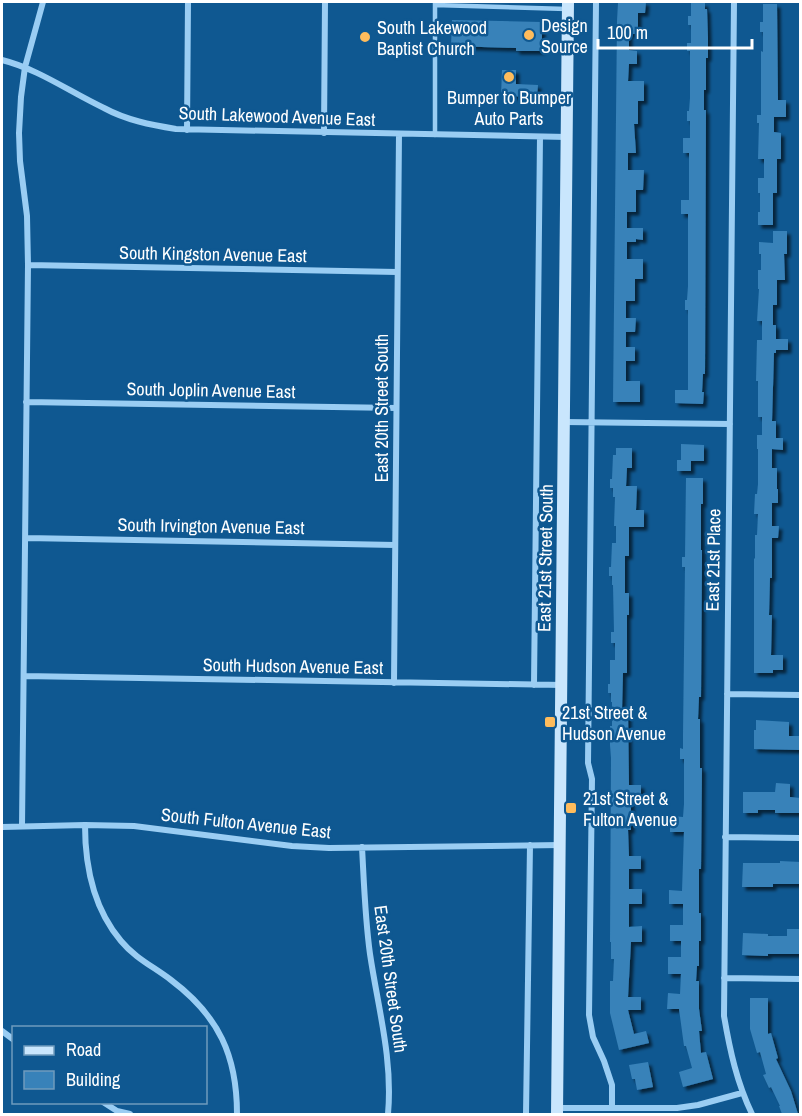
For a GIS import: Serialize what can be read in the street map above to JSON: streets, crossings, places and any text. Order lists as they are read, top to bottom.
{
  "streets": {
    "main road": ["East 21st Street South"],
    "street": [
      "South Lakewood Avenue East",
      "South Kingston Avenue East",
      "South Joplin Avenue East",
      "East 20th Street South",
      "South Irvington Avenue East",
      "East 21st Place",
      "South Hudson Avenue East",
      "South Fulton Avenue East"
    ]
  },
  "crossings": [
    ["South Lakewood Avenue East", "East 20th Street South"],
    ["South Lakewood Avenue East", "East 21st Street South"],
    ["South Kingston Avenue East", "East 20th Street South"],
    ["South Joplin Avenue East", "East 20th Street South"],
    ["East 20th Street South", "South Irvington Avenue East"],
    ["East 20th Street South", "South Hudson Avenue East"],
    ["East 20th Street South", "South Fulton Avenue East"],
    ["East 21st Street South", "South Hudson Avenue East"],
    ["East 21st Street South", "South Fulton Avenue East"]
  ],
  "places": {
    "other": ["Design Source", "South Lakewood Baptist Church", "Bumper to Bumper Auto Parts"],
    "transit": ["21st Street & Hudson Avenue", "21st Street & Fulton Avenue"]
  },
  "legend": ["Road", "Building"],
  "scale_bar": "100 m"
}
